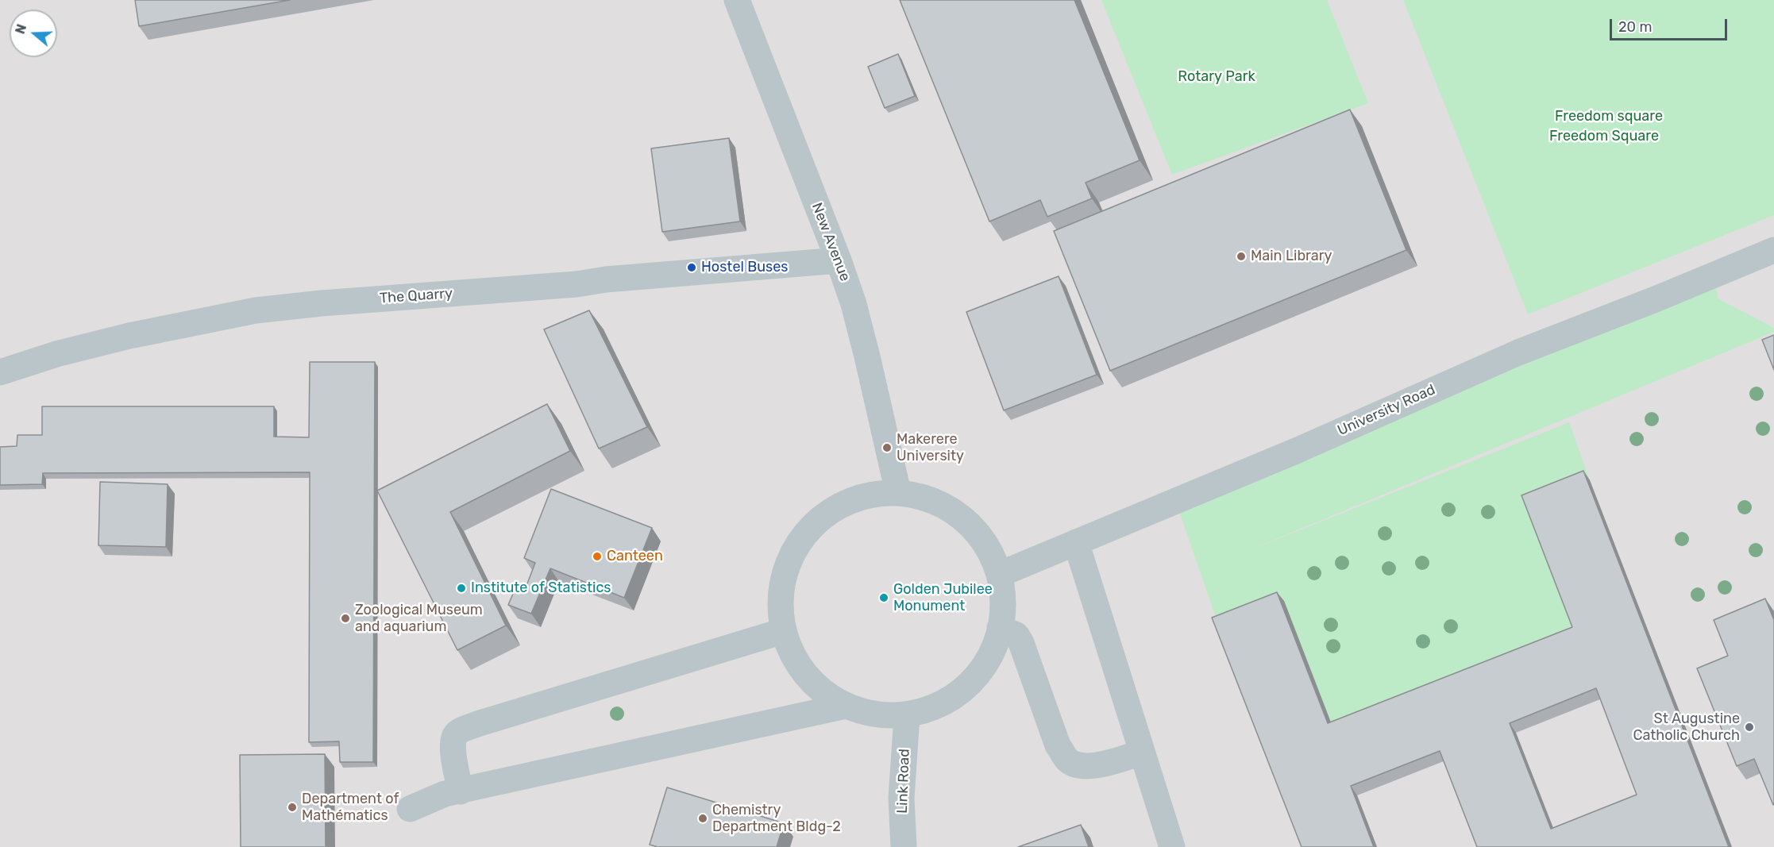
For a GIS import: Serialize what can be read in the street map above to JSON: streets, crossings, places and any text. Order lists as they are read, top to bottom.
{
  "streets": {
    "lane": [
      "New Avenue",
      "The Quarry",
      "University Road",
      "Link Road"
    ]
  },
  "crossings": [
    ["New Avenue", "The Quarry"]
  ],
  "parks": ["Rotary Park", "Freedom square", "Freedom Square"],
  "places": [
    "Main Library",
    "Hostel Buses",
    "Makerere University",
    "Canteen",
    "Institute of Statistics",
    "Golden Jubilee Monument",
    "Zoological Museum and aquarium",
    "St Augustine Catholic Church",
    "Department of Mathématics",
    "Chemistry Department Bldg-2"
  ],
  "scale_bar": "20 m",
  "north": "left"
}
